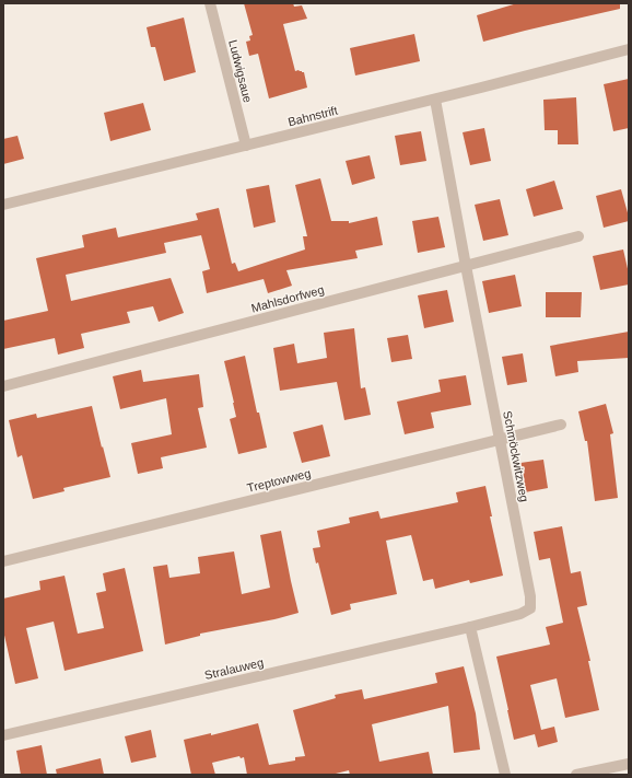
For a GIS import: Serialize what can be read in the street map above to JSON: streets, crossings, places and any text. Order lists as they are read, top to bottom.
{
  "streets": {
    "street": [
      "Ludwigsaue",
      "Bahnstrift",
      "Mahlsdorfweg",
      "Schmöckwitzweg",
      "Treptowweg",
      "Stralauweg"
    ]
  },
  "crossings": [
    ["Ludwigsaue", "Bahnstrift"],
    ["Bahnstrift", "Schmöckwitzweg"],
    ["Mahlsdorfweg", "Schmöckwitzweg"],
    ["Schmöckwitzweg", "Treptowweg"],
    ["Schmöckwitzweg", "Stralauweg"]
  ]
}
